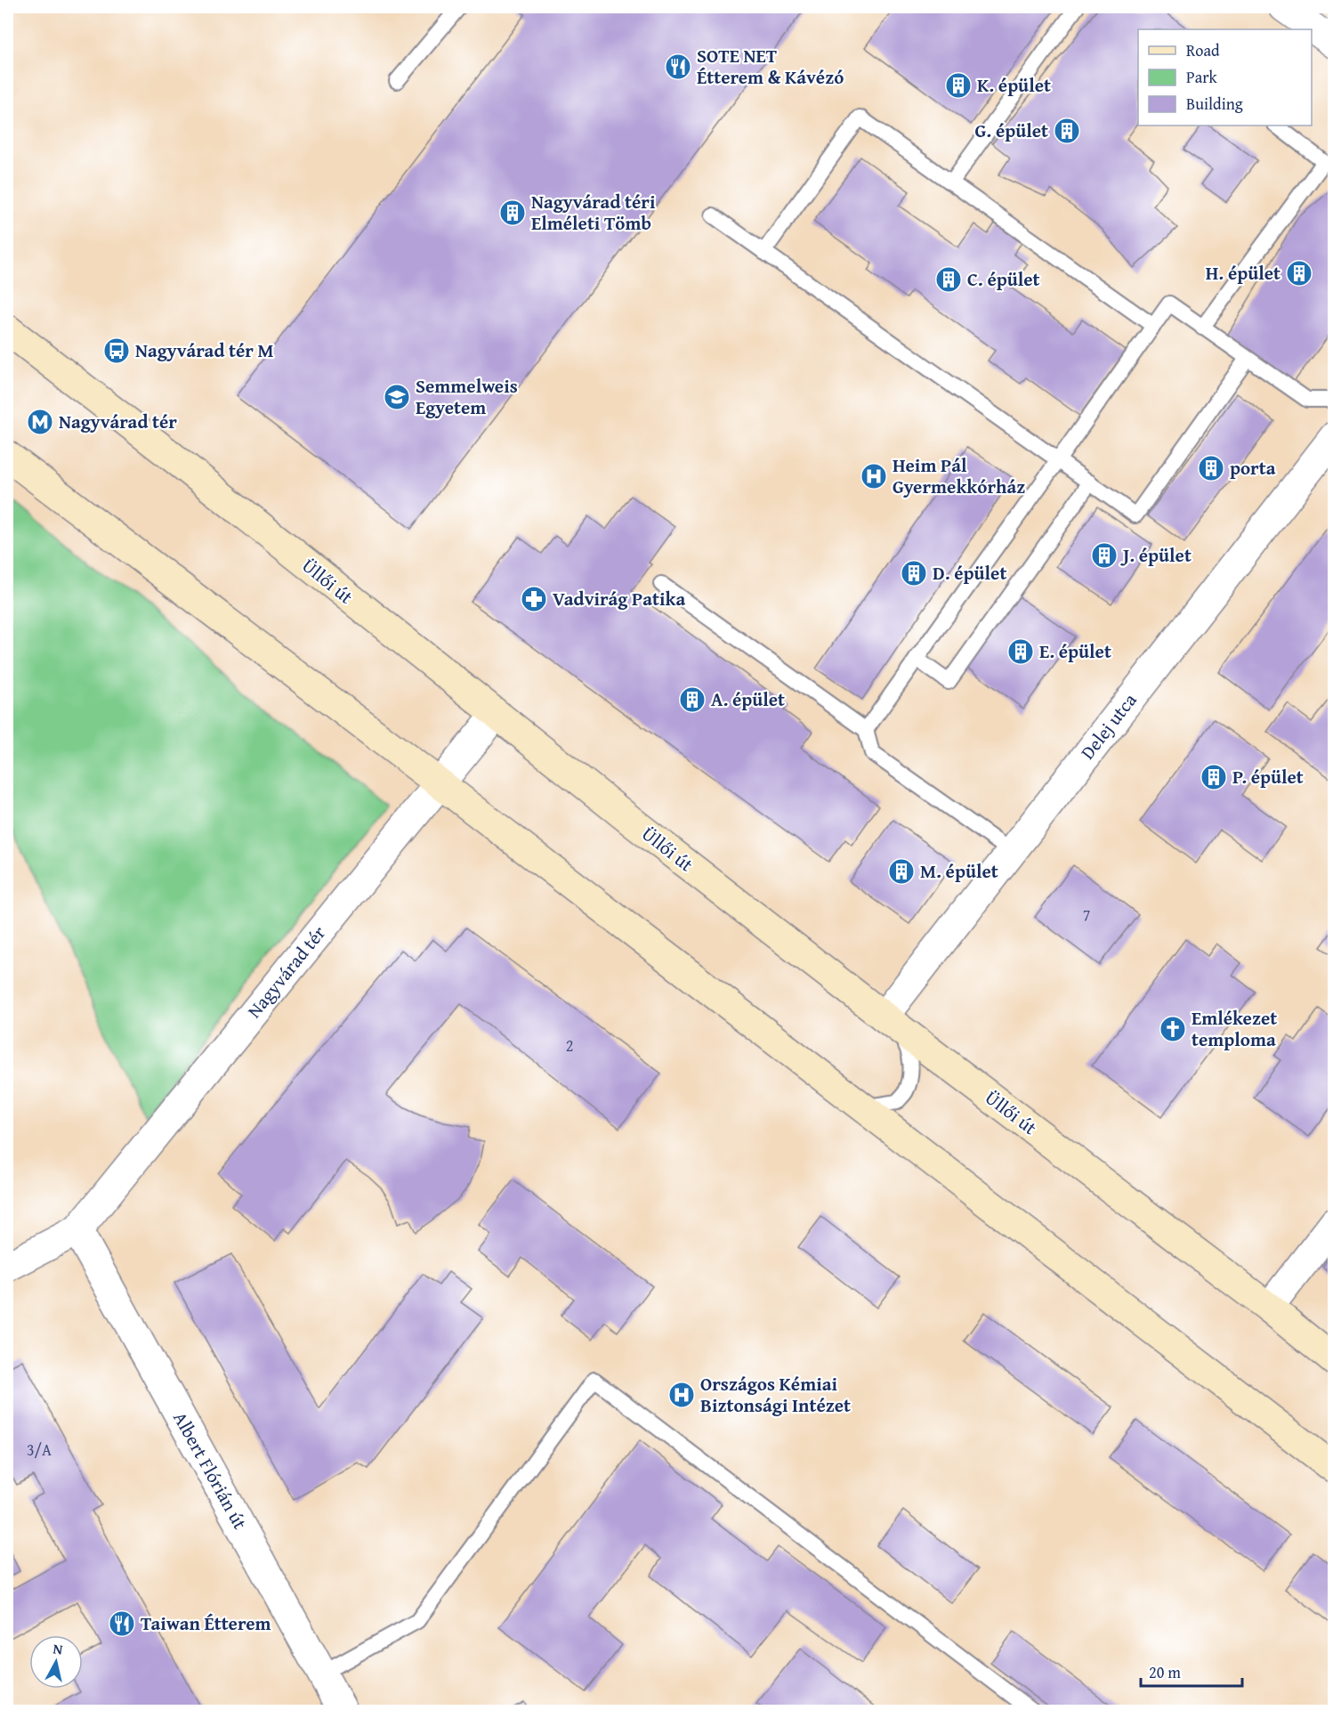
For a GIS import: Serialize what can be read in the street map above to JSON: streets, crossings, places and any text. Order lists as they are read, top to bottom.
{
  "streets": {
    "main road": ["Üllői út"],
    "street": ["Delej utca", "Nagyvárad tér", "Albert Flórián út"]
  },
  "crossings": [
    ["Üllői út", "Delej utca"],
    ["Üllői út", "Nagyvárad tér"],
    ["Nagyvárad tér", "Albert Flórián út"]
  ],
  "places": {
    "restaurant": ["SOTE NET Étterem & Kávézó", "Taiwan Étterem"],
    "building": [
      "K. épület",
      "G. épület",
      "Nagyvárad téri Elméleti Tömb",
      "H. épület",
      "C. épület",
      "porta",
      "J. épület",
      "D. épület",
      "E. épület",
      "A. épület",
      "P. épület",
      "M. épület"
    ],
    "bus stop": ["Nagyvárad tér M"],
    "school or university": ["Semmelweis Egyetem"],
    "metro station": ["Nagyvárad tér"],
    "hospital": ["Heim Pál Gyermekkórház", "Országos Kémiai Biztonsági Intézet"],
    "pharmacy": ["Vadvirág Patika"],
    "church": ["Emlékezet temploma"]
  },
  "house_numbers": ["7", "2", "3/A"],
  "legend": ["Road", "Park", "Building"],
  "scale_bar": "20 m",
  "north": "top"
}
